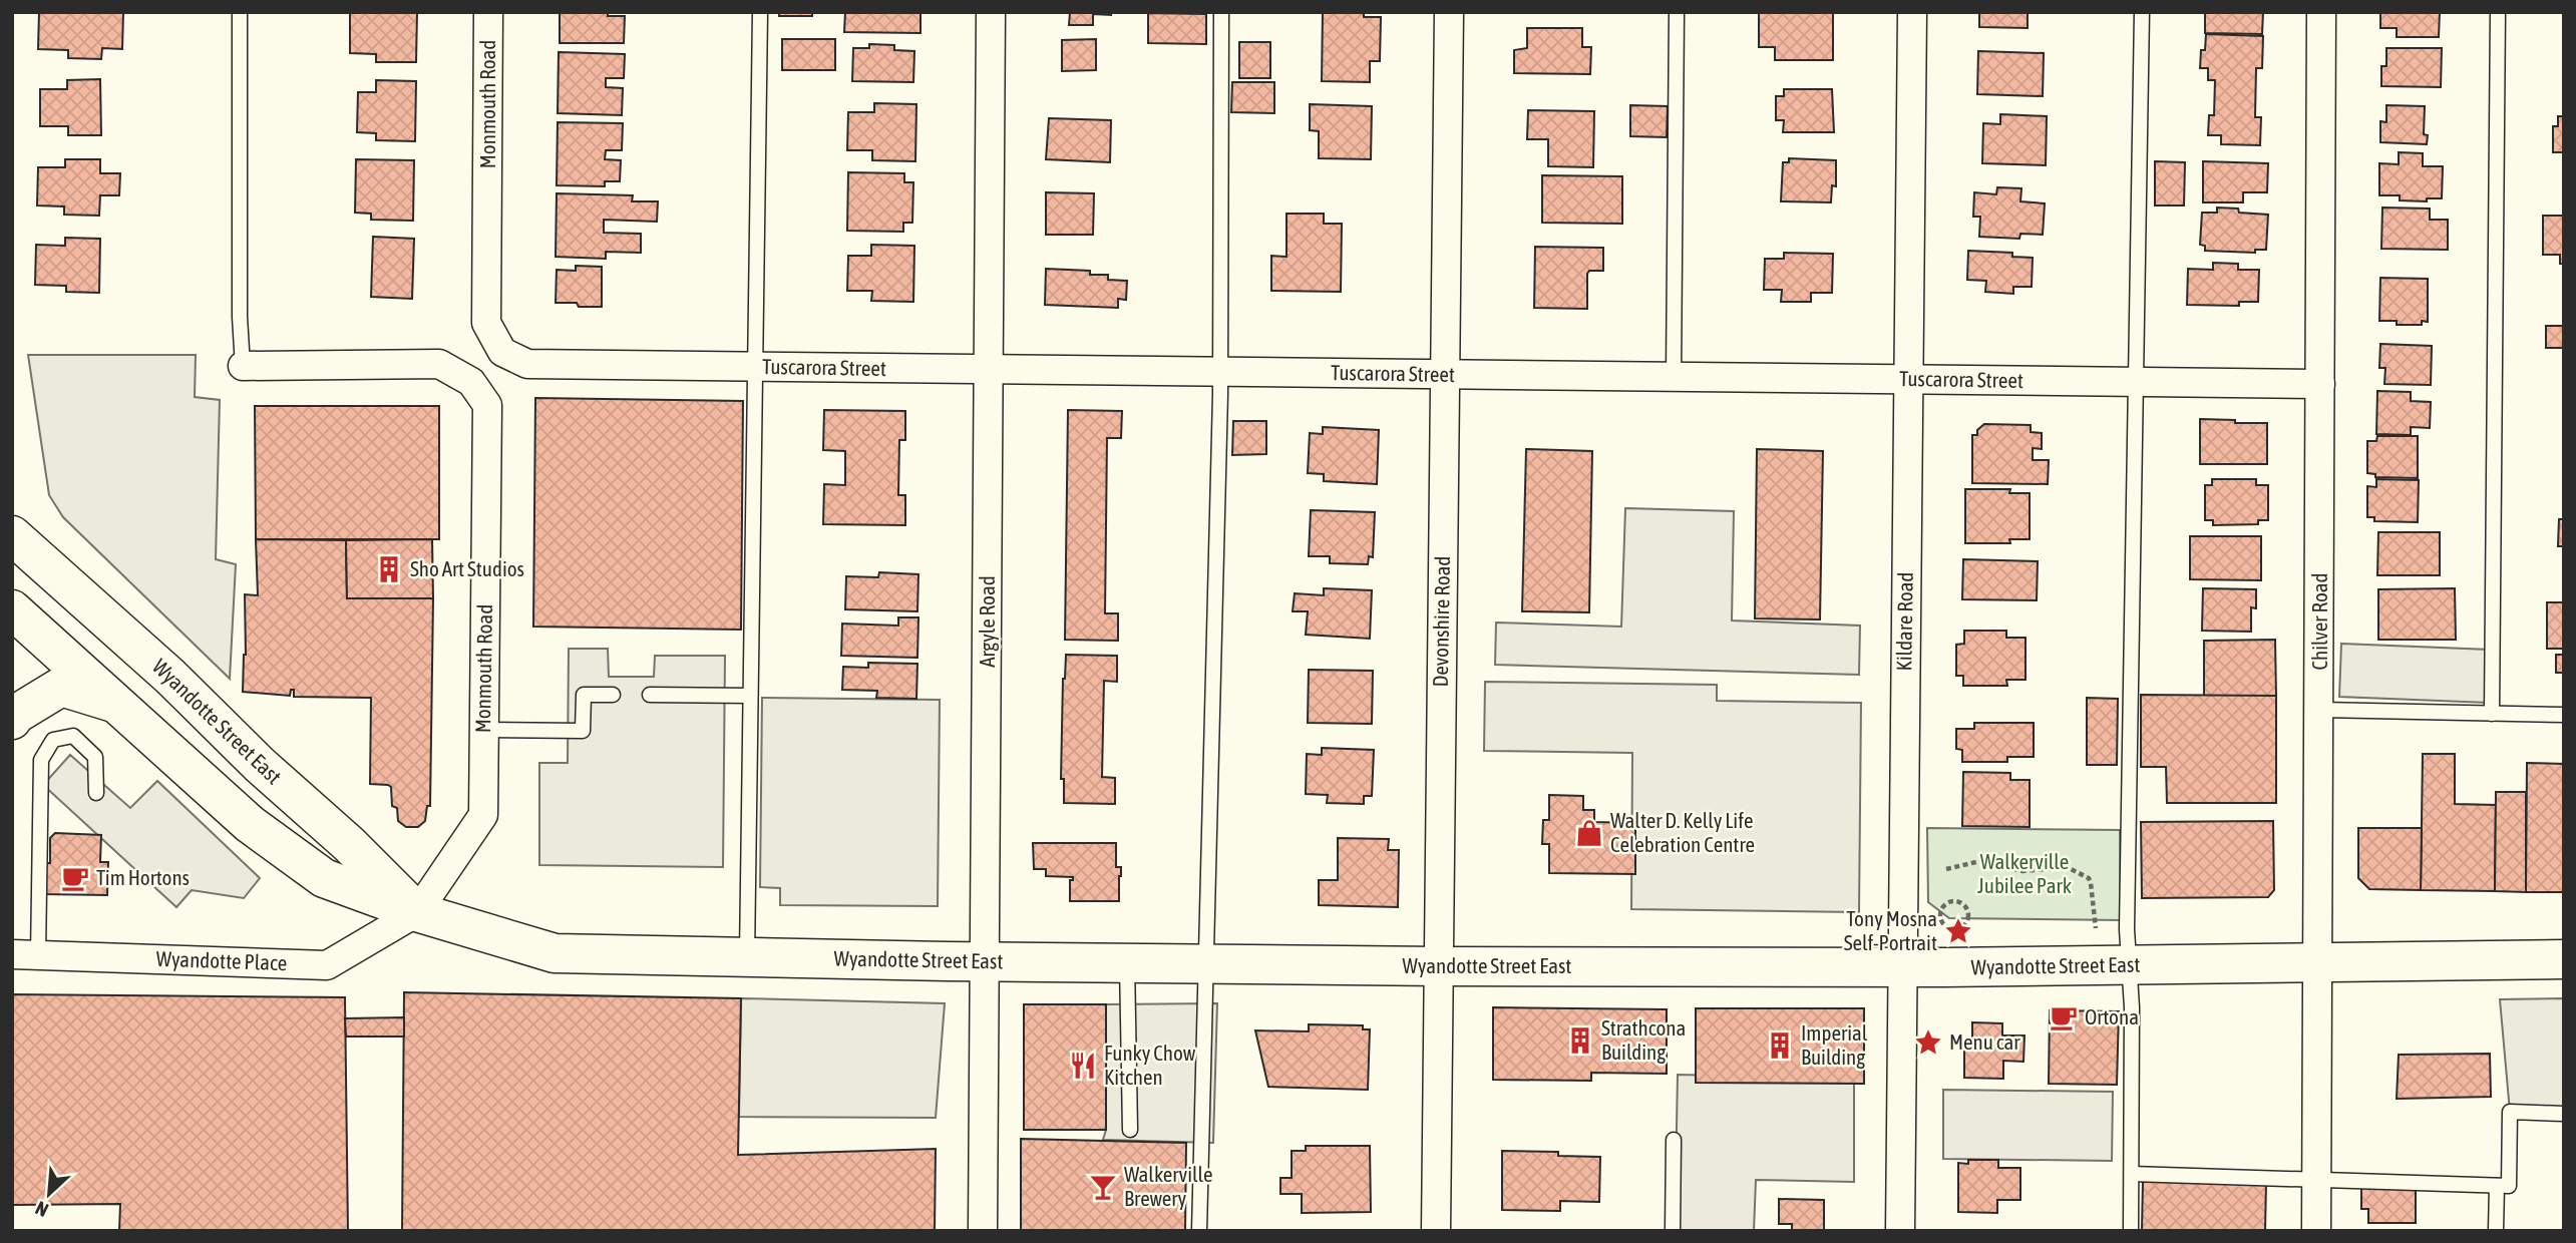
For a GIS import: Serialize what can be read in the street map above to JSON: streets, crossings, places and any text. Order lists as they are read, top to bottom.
{
  "streets": {
    "main road": ["Wyandotte Street East"],
    "street": [
      "Monmouth Road",
      "Tuscarora Street",
      "Argyle Road",
      "Devonshire Road",
      "Kildare Road",
      "Chilver Road",
      "Wyandotte Place"
    ]
  },
  "crossings": [
    ["Monmouth Road", "Tuscarora Street"],
    ["Monmouth Road", "Wyandotte Street East"],
    ["Monmouth Road", "Wyandotte Place"],
    ["Tuscarora Street", "Argyle Road"],
    ["Tuscarora Street", "Devonshire Road"],
    ["Tuscarora Street", "Kildare Road"],
    ["Tuscarora Street", "Chilver Road"],
    ["Argyle Road", "Wyandotte Street East"],
    ["Devonshire Road", "Wyandotte Street East"],
    ["Kildare Road", "Wyandotte Street East"],
    ["Chilver Road", "Wyandotte Street East"],
    ["Wyandotte Street East", "Wyandotte Place"]
  ],
  "parks": ["Walkerville Jubilee Park"],
  "places": {
    "building": ["Sho Art Studios", "Strathcona Building", "Imperial Building"],
    "shop": ["Walter D. Kelly Life Celebration Centre"],
    "cafe": ["Tim Hortons", "Ortona"],
    "place": ["Tony Mosna Self-Portrait", "Menu car"],
    "restaurant": ["Funky Chow Kitchen"],
    "bar": ["Walkerville Brewery"]
  },
  "north": "bottom left"
}
